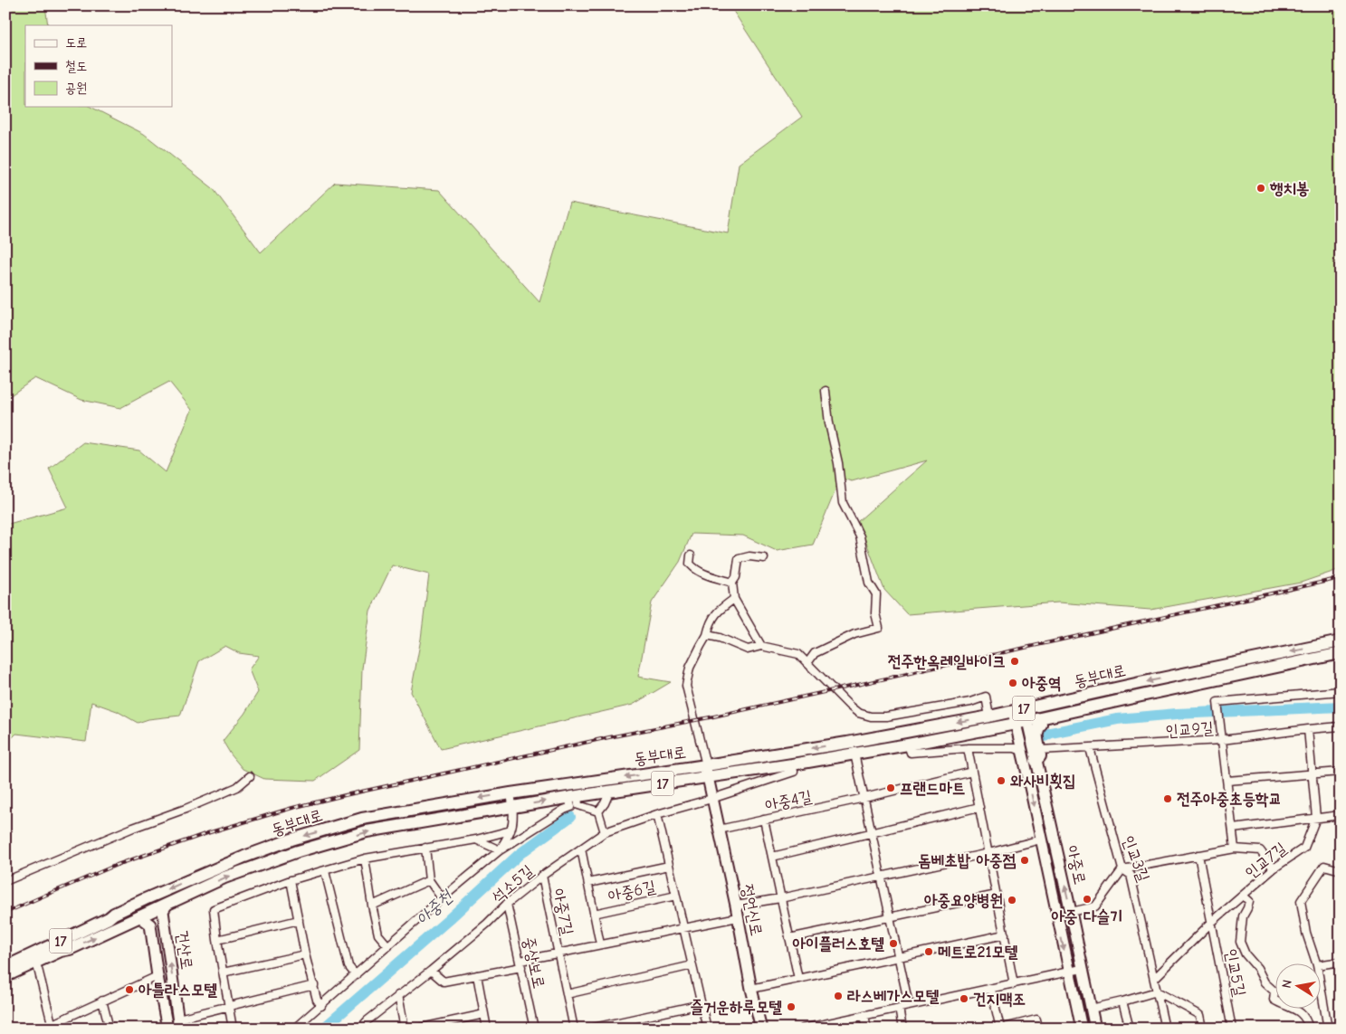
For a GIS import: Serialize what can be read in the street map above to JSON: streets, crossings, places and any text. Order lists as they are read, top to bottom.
{
  "streets": {
    "main road": ["동부대로", "17"],
    "street": [
      "인교9길",
      "아중4길",
      "인교3길",
      "인교7길",
      "아중로",
      "석소5길",
      "아중6길",
      "정언신로",
      "아중7길",
      "건산로",
      "중상보로",
      "인교5길"
    ]
  },
  "crossings": [
    ["동부대로", "아중로"],
    ["동부대로", "석소5길"],
    ["동부대로", "정언신로"],
    ["동부대로", "건산로"],
    ["인교9길", "인교3길"],
    ["인교9길", "아중로"],
    ["아중4길", "정언신로"],
    ["석소5길", "아중6길"],
    ["석소5길", "정언신로"],
    ["석소5길", "아중7길"],
    ["석소5길", "중상보로"],
    ["아중6길", "아중7길"],
    ["아중7길", "중상보로"]
  ],
  "water": ["아중천"],
  "places": [
    "행치봉",
    "전주한옥레일바이크",
    "아중역",
    "와사비횟집",
    "프랜드마트",
    "전주아중초등학교",
    "돔베초밥 아중점",
    "아중 다슬기",
    "아중요양병원",
    "아이플러스호텔",
    "메트로21모텔",
    "아틀라스모텔",
    "라스베가스모텔",
    "건지맥조",
    "즐거운하루모텔"
  ],
  "legend": ["도로", "철도", "공원"],
  "north": "left"
}
